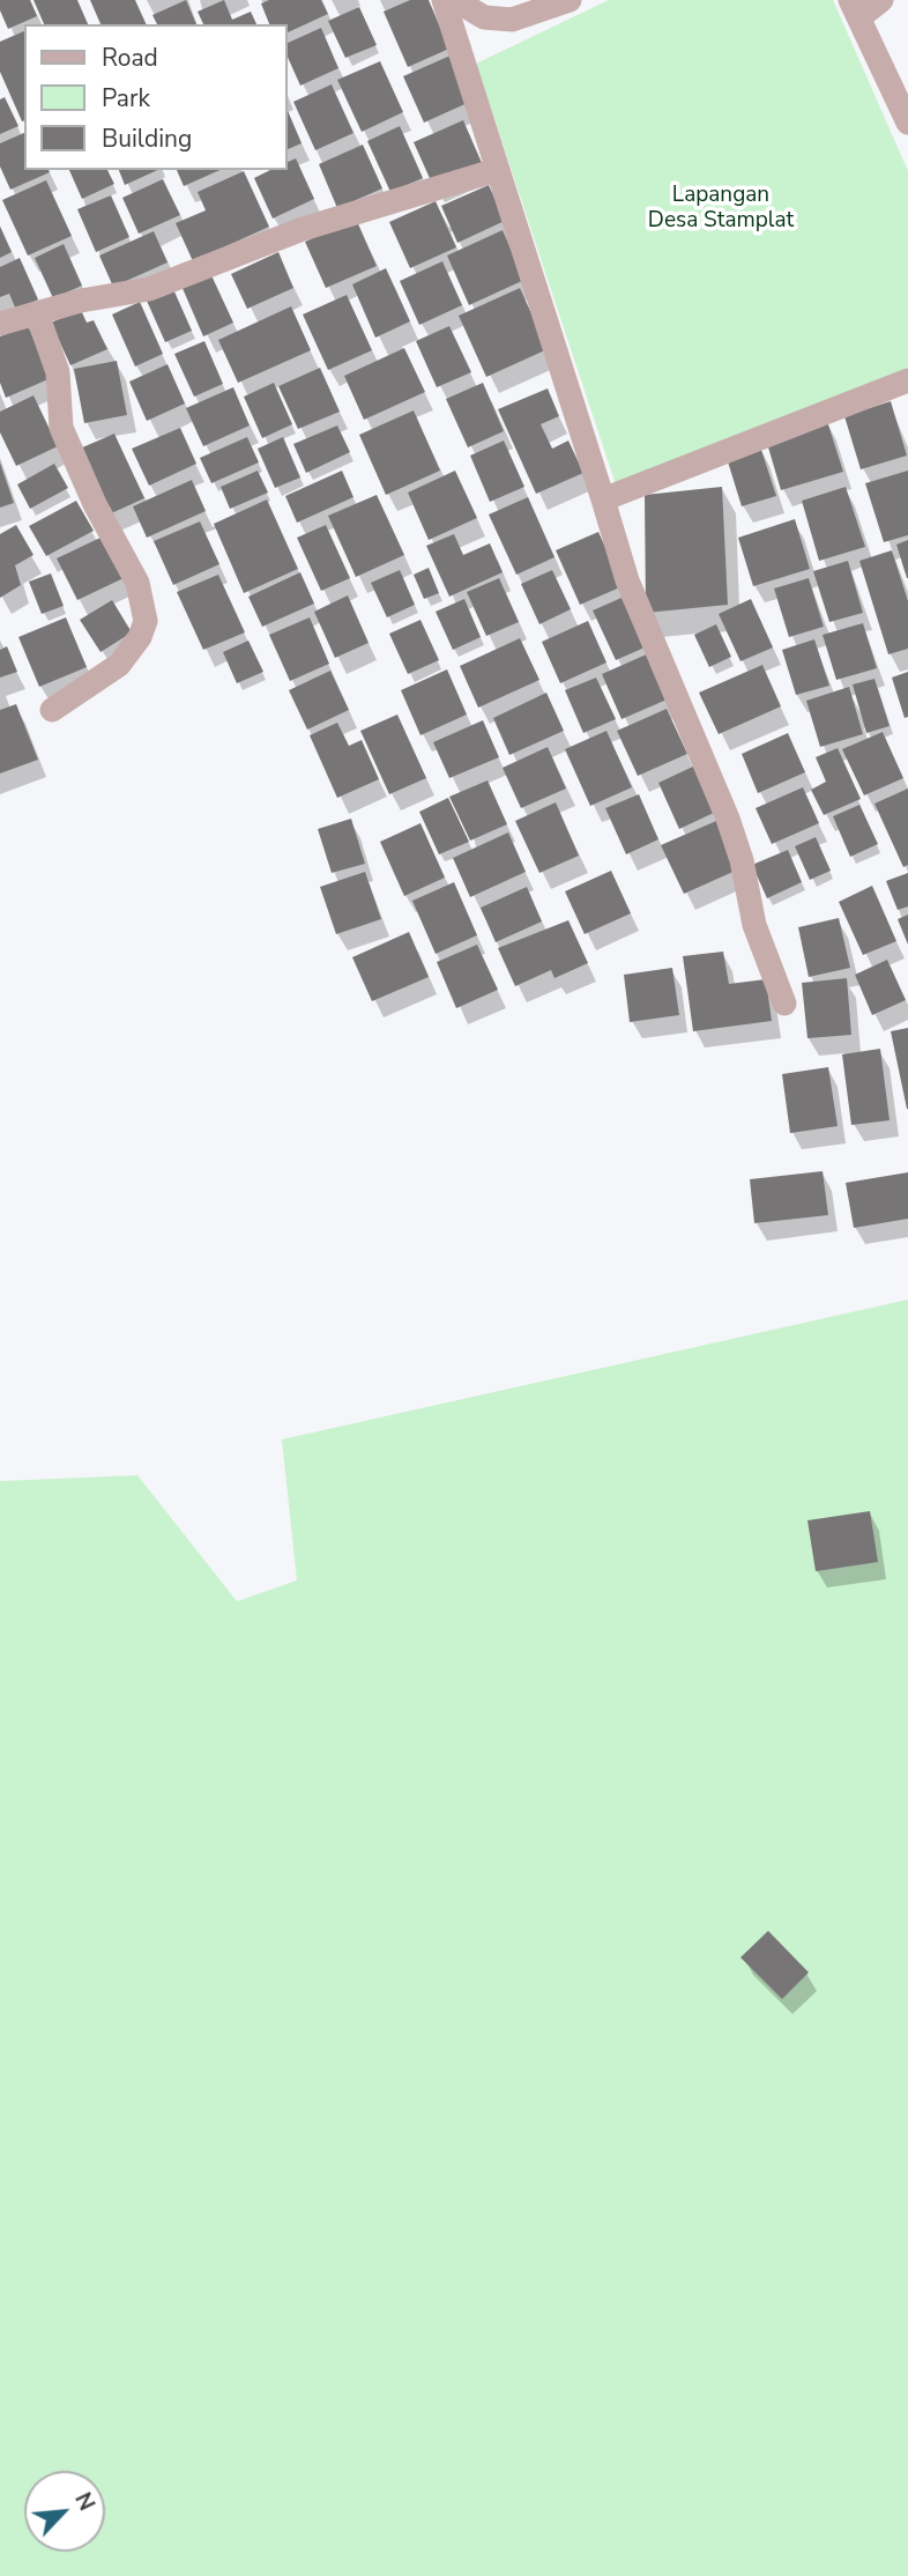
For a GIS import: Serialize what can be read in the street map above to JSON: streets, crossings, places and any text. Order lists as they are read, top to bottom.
{
  "parks": ["Lapangan Desa Stamplat"],
  "legend": ["Road", "Park", "Building"],
  "north": "top right"
}
